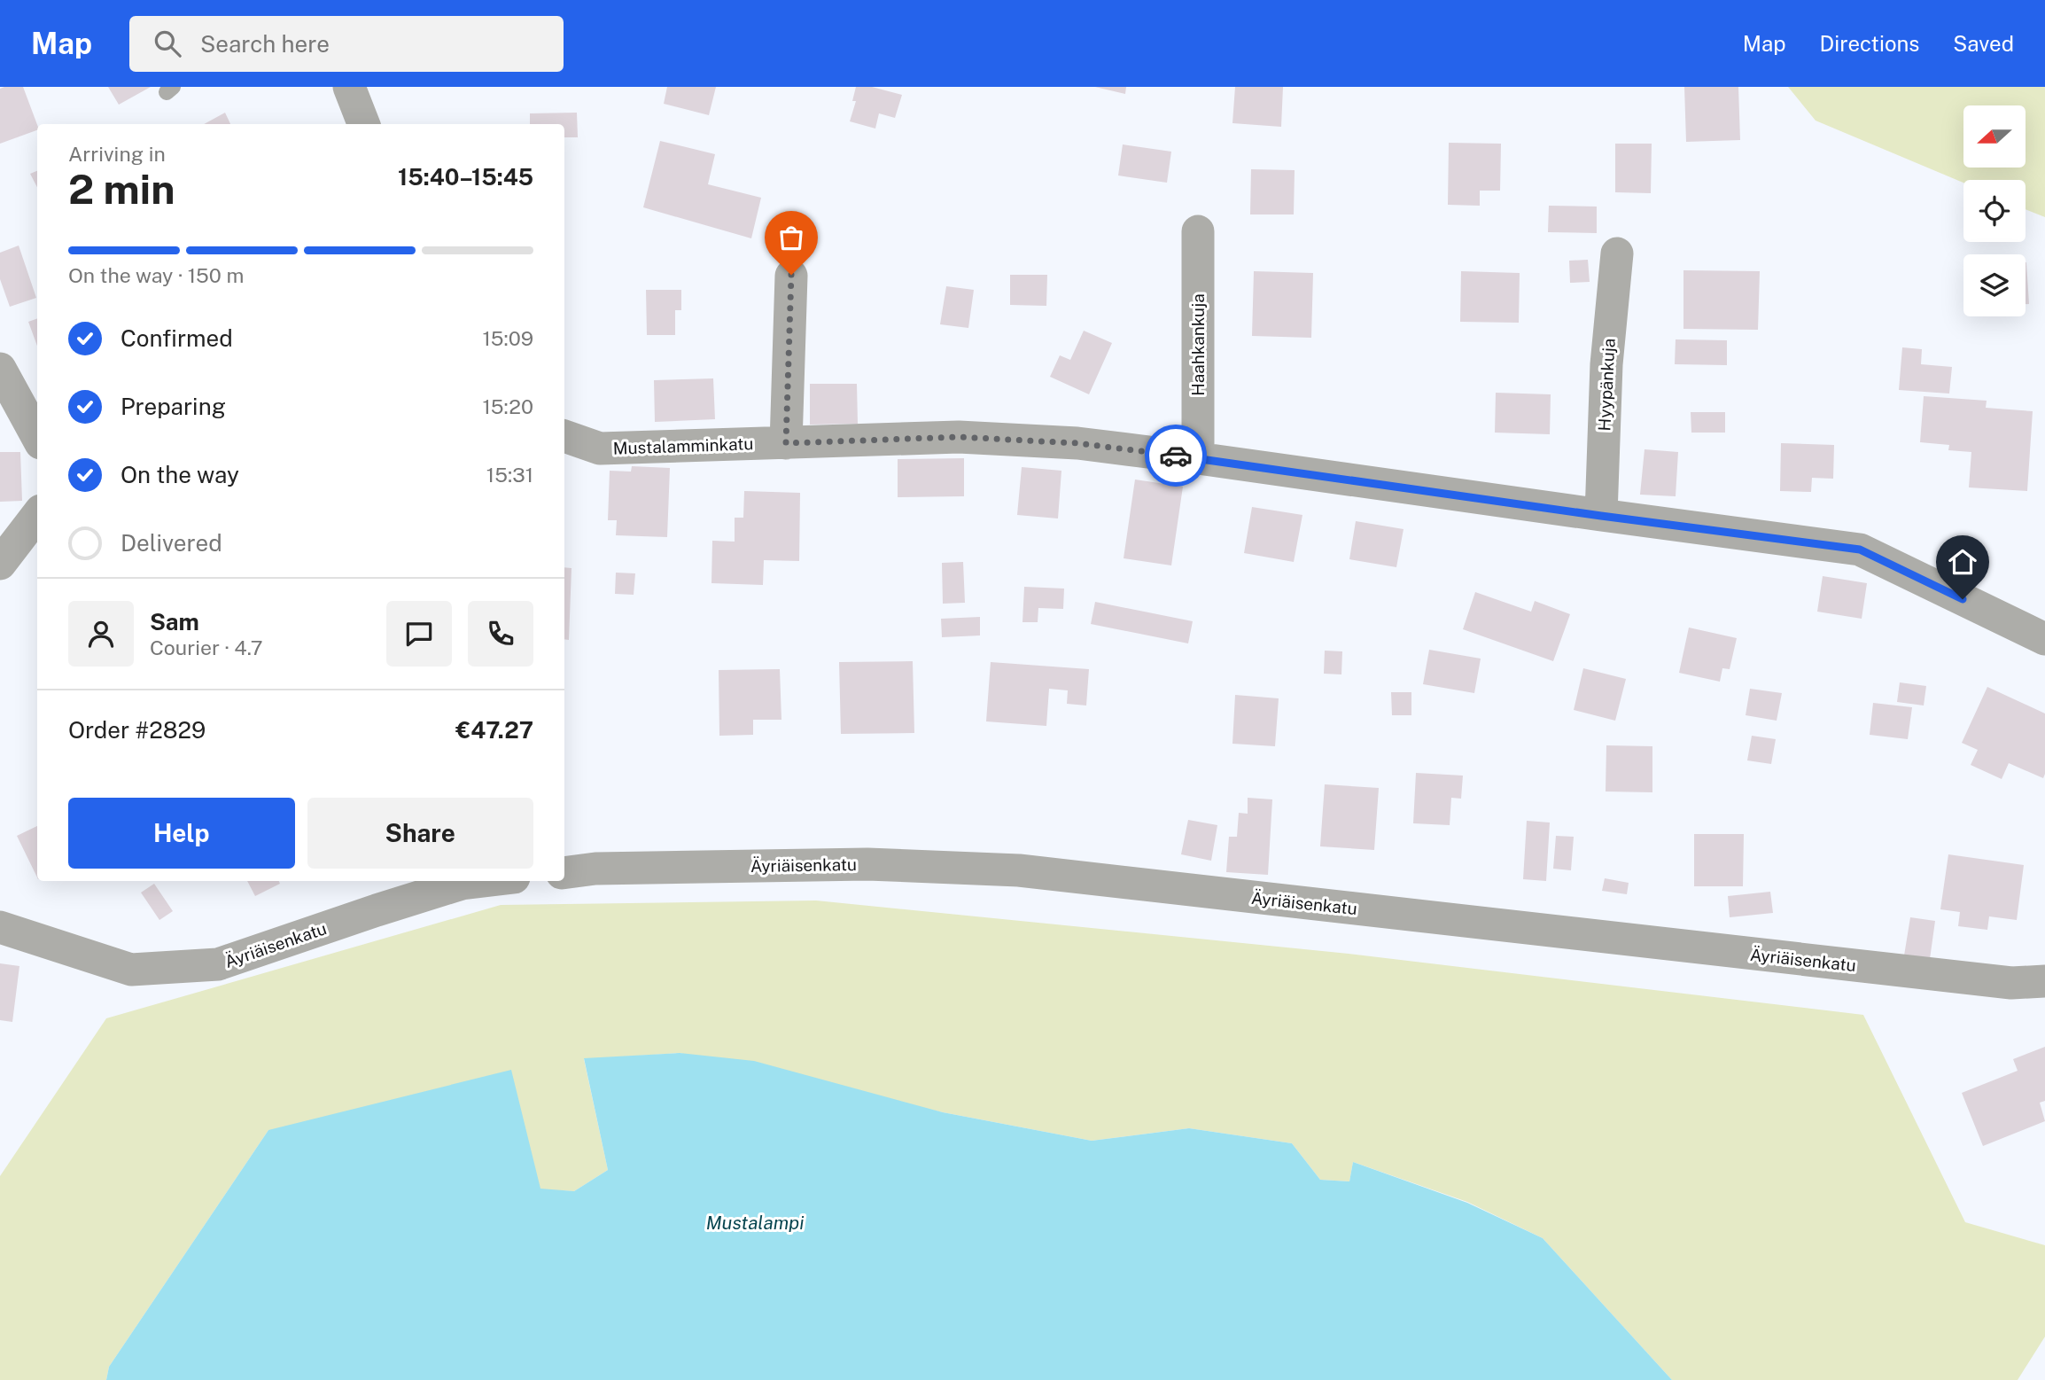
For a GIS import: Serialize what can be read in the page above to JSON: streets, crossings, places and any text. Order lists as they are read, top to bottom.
{
  "streets": {
    "street": [
      "Haahkankuja",
      "Hyypänkuja",
      "Mustalamminkatu",
      "Äyriäisenkatu"
    ]
  },
  "crossings": [
    ["Haahkankuja", "Mustalamminkatu"],
    ["Hyypänkuja", "Mustalamminkatu"]
  ],
  "water": ["Mustalampi"],
  "north": "left",
  "page": {
    "header": "Map",
    "search": "Search here",
    "nav": ["Map", "Directions", "Saved"],
    "heading": ["2 min", "Arriving in", "15:40–15:45"],
    "panel": [
      "Sam",
      "Courier · 4.7",
      "Order #2829",
      "€47.27"
    ],
    "bar": "On the way · 150 m",
    "list": [
      ["Confirmed", "15:09"],
      ["Preparing", "15:20"],
      ["On the way", "15:31"],
      "Delivered"
    ],
    "buttons": ["Help", "Share"]
  }
}
